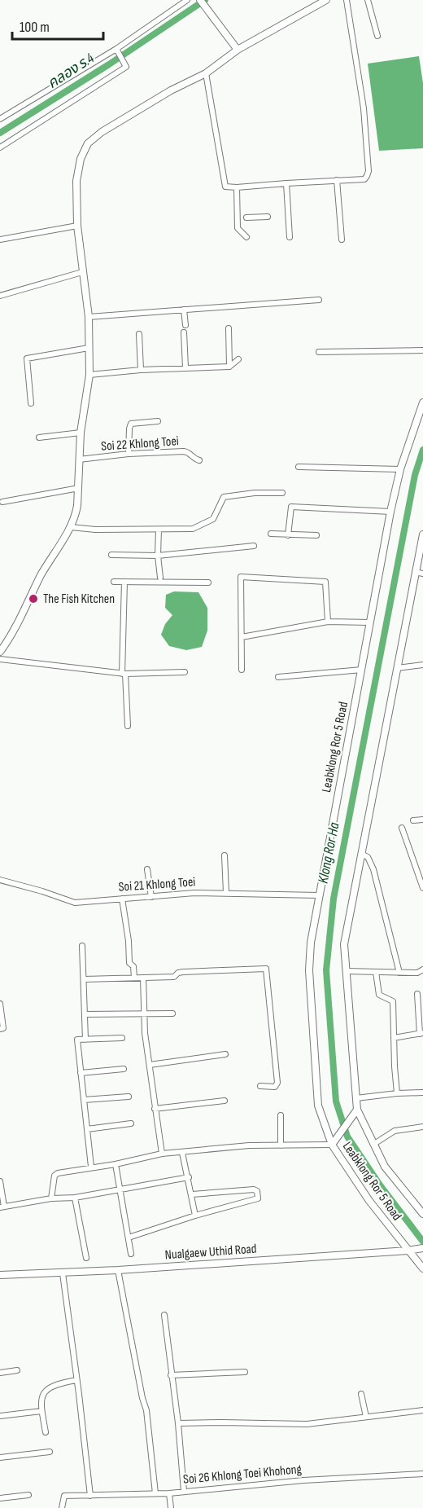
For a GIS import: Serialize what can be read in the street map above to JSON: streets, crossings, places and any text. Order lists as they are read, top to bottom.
{
  "streets": {
    "street": [
      "Soi 22 Khlong Toei",
      "Leabklong Ror 5 Road",
      "Soi 21 Khlong Toei",
      "Nualgaew Uthid Road",
      "Soi 26 Khlong Toei Khohong"
    ]
  },
  "crossings": [
    ["Leabklong Ror 5 Road", "Soi 21 Khlong Toei"],
    ["Leabklong Ror 5 Road", "Nualgaew Uthid Road"]
  ],
  "water": ["คลอง ร.4", "Klong Ror Ha"],
  "places": ["The Fish Kitchen"],
  "scale_bar": "100 m"
}
